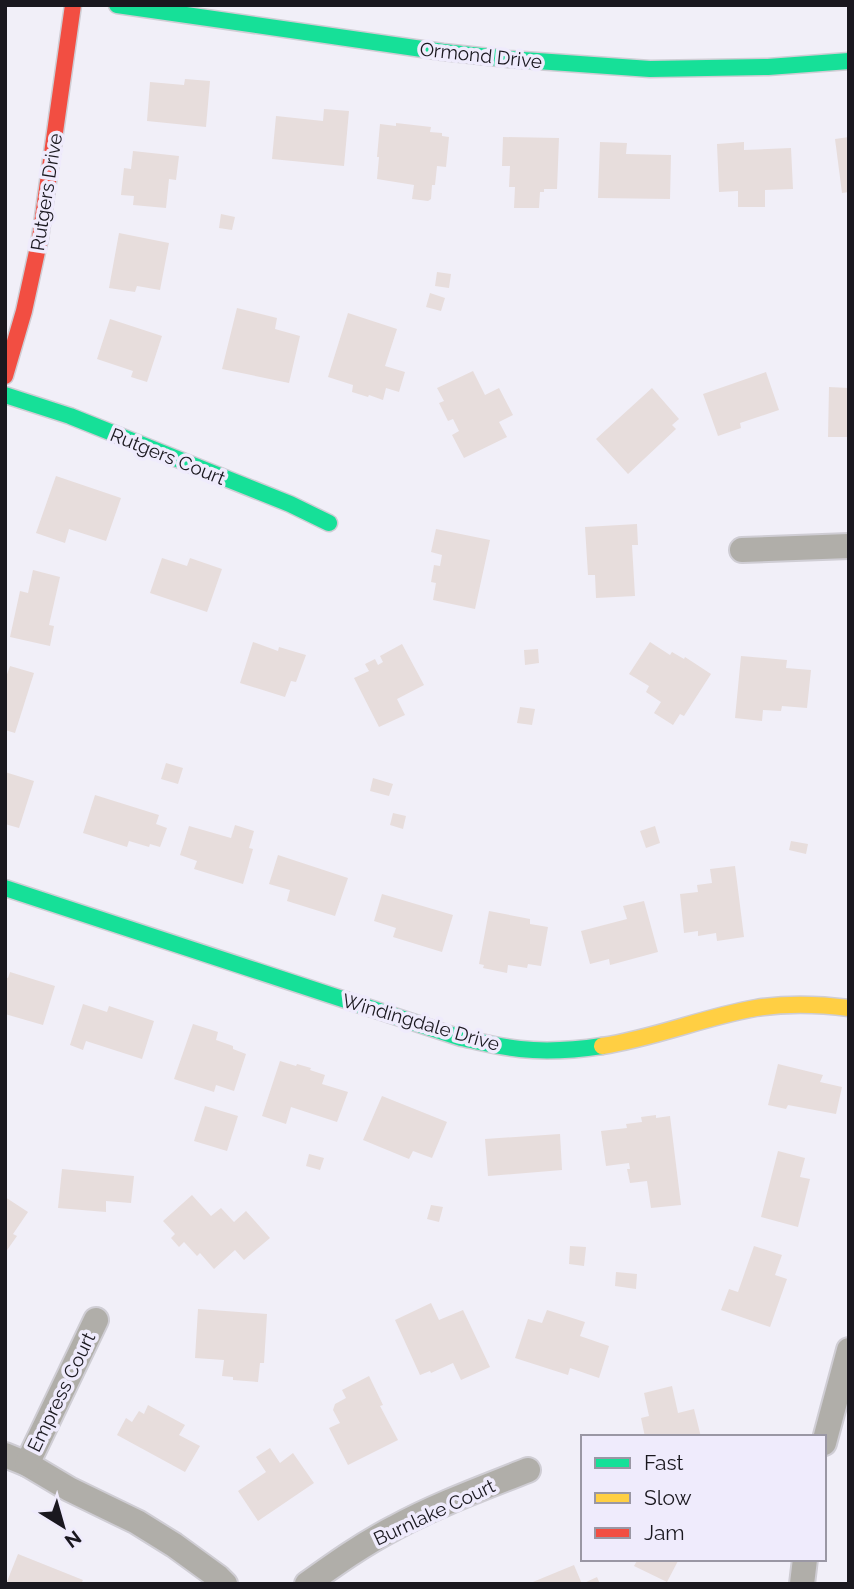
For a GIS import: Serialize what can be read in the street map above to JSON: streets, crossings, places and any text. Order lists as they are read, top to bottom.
{
  "streets": {
    "street": [
      "Ormond Drive",
      "Rutgers Drive",
      "Rutgers Court",
      "Windingdale Drive",
      "Empress Court",
      "Burnlake Court"
    ]
  },
  "legend": ["Fast", "Slow", "Jam"],
  "north": "bottom right"
}
